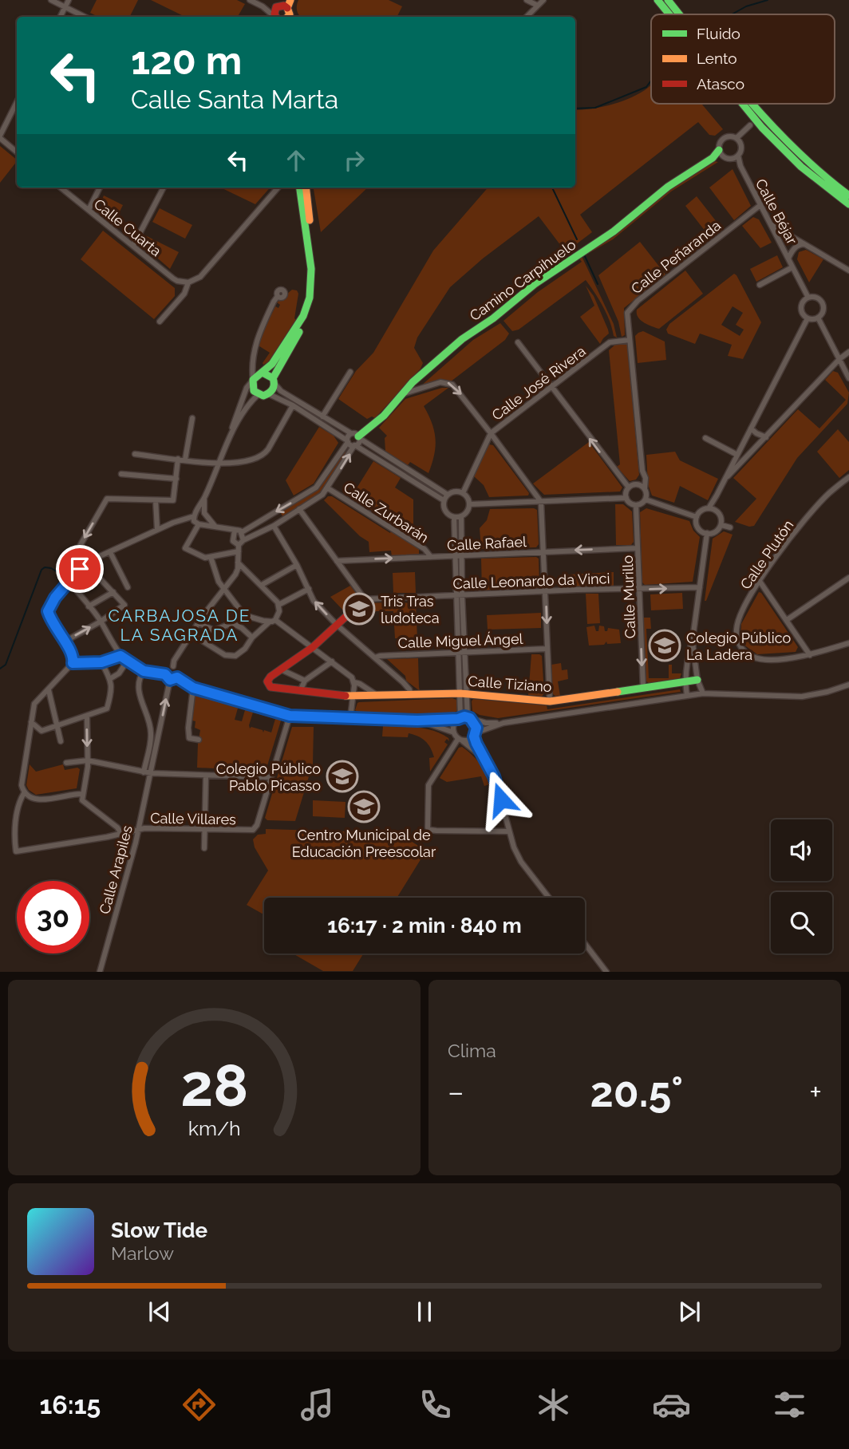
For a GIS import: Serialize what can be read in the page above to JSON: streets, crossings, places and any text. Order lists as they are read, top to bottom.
{
  "streets": {
    "main road": ["Camino Carpihuelo", "Calle Tiziano"],
    "street": [
      "Calle Béjar",
      "Calle Cuarta",
      "Calle Peñaranda",
      "Calle José Rivera",
      "Calle Zurbarán",
      "Calle Rafael",
      "Calle Plutón",
      "Calle Leonardo da Vinci",
      "Calle Murillo",
      "Calle Miguel Ángel",
      "Calle Villares",
      "Calle Arapiles"
    ]
  },
  "crossings": [
    ["Calle Béjar", "Calle Peñaranda"],
    ["Calle Béjar", "Camino Carpihuelo"],
    ["Calle Peñaranda", "Calle José Rivera"],
    ["Calle Peñaranda", "Calle Murillo"],
    ["Calle Zurbarán", "Calle Rafael"],
    ["Calle Rafael", "Calle Murillo"],
    ["Calle Leonardo da Vinci", "Calle Murillo"],
    ["Calle Murillo", "Calle Tiziano"],
    ["Calle Villares", "Calle Arapiles"]
  ],
  "one_way": ["Calle Murillo"],
  "districts": ["CARBAJOSA DE LA SAGRADA"],
  "places": {
    "school or university": [
      "Tris Tras ludoteca",
      "Colegio Público La Ladera",
      "Colegio Público Pablo Picasso",
      "Centro Municipal de Educación Preescolar"
    ]
  },
  "legend": ["Fluido", "Lento", "Atasco"],
  "page": {
    "turn": ["120 m", "Calle Santa Marta"],
    "limit": "30",
    "trip": "16:17 · 2 min · 840 m",
    "tile": "Clima",
    "heat": ["−", "20.5°", "+"],
    "song": ["Slow Tide", "Marlow"],
    "tabs": "16:15",
    "gauge": ["28", "km/h"]
  }
}
